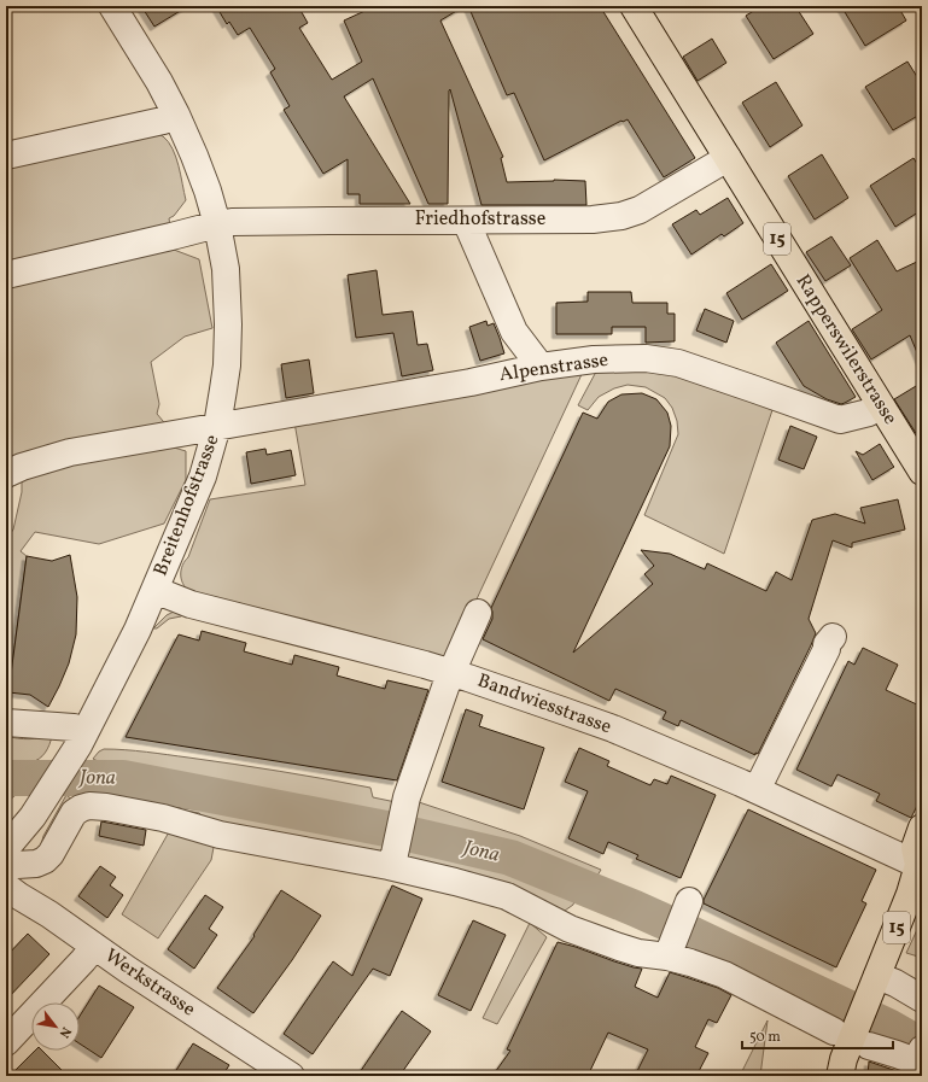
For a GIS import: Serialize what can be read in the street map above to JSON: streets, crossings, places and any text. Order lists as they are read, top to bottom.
{
  "streets": {
    "main road": ["15", "Rapperswilerstrasse"],
    "street": [
      "Friedhofstrasse",
      "Alpenstrasse",
      "Breitenhofstrasse",
      "Bandwiesstrasse",
      "Werkstrasse"
    ]
  },
  "crossings": [
    ["Friedhofstrasse", "Rapperswilerstrasse"],
    ["Friedhofstrasse", "Breitenhofstrasse"],
    ["15", "Bandwiesstrasse"],
    ["Rapperswilerstrasse", "Alpenstrasse"],
    ["Alpenstrasse", "Breitenhofstrasse"],
    ["Breitenhofstrasse", "Bandwiesstrasse"],
    ["Breitenhofstrasse", "Werkstrasse"]
  ],
  "water": ["Jona"],
  "scale_bar": "50 m",
  "north": "bottom right"
}
